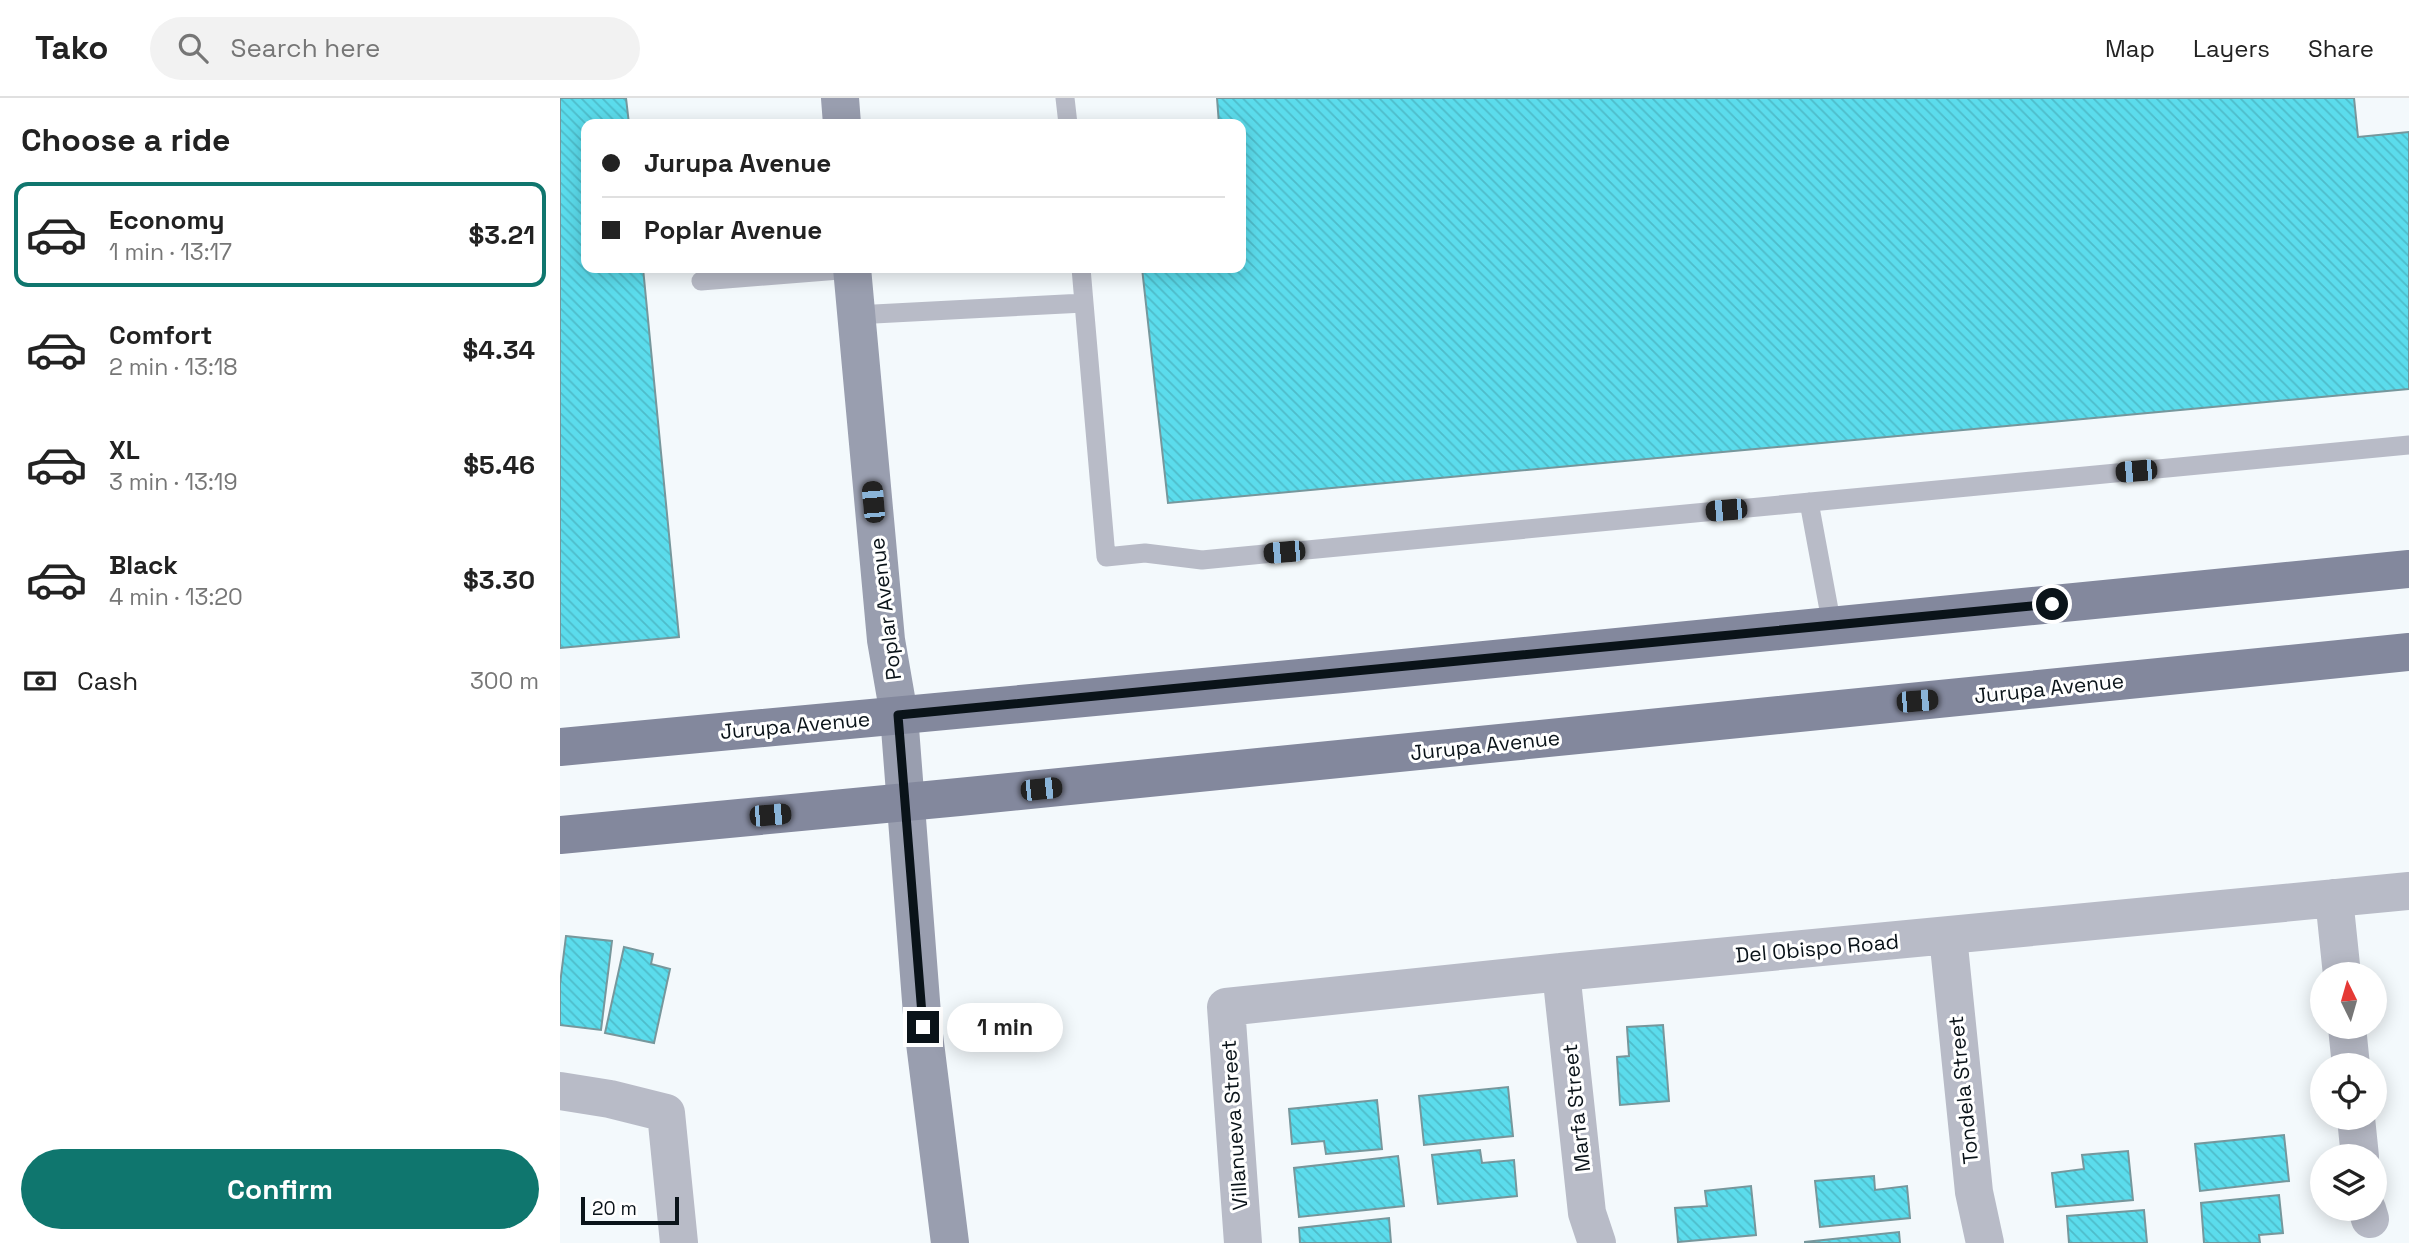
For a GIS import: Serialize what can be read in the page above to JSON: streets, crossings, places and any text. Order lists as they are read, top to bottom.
{
  "streets": {
    "main road": ["Jurupa Avenue"],
    "street": [
      "Poplar Avenue",
      "Del Obispo Road",
      "Tondela Street",
      "Marfa Street",
      "Villanueva Street"
    ]
  },
  "crossings": [
    ["Poplar Avenue", "Jurupa Avenue"],
    ["Del Obispo Road", "Tondela Street"],
    ["Del Obispo Road", "Marfa Street"],
    ["Del Obispo Road", "Villanueva Street"]
  ],
  "scale_bar": "20 m",
  "north": "top",
  "page": {
    "header": "Tako",
    "search": "Search here",
    "nav": ["Map", "Layers", "Share"],
    "heading": "Choose a ride",
    "banner": ["Jurupa Avenue", "Poplar Avenue"],
    "list": [
      {
        "name": "Economy",
        "note": "1 min · 13:17",
        "value": "$3.21"
      },
      {
        "name": "Comfort",
        "note": "2 min · 13:18",
        "value": "$4.34"
      },
      {
        "name": "XL",
        "note": "3 min · 13:19",
        "value": "$5.46"
      },
      {
        "name": "Black",
        "note": "4 min · 13:20",
        "value": "$3.30"
      }
    ],
    "pay": ["Cash", "300 m"],
    "bubble": "1 min",
    "buttons": "Confirm",
    "scale": "20 m"
  }
}
